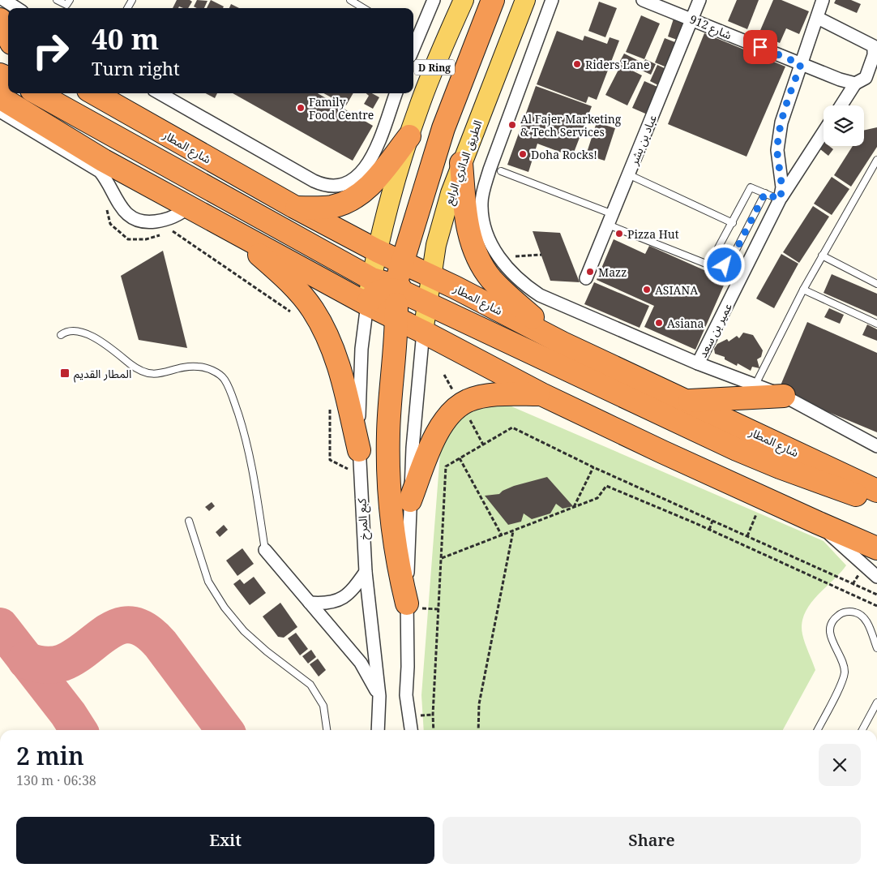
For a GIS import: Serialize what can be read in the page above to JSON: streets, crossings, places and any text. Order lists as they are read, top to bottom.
{
  "streets": {
    "highway": ["شارع المطار"],
    "main road": ["D Ring", "الطريق الدائري الرابع"],
    "street": [
      "شارع 912",
      "عباد بن بشر",
      "عمير بن سعد",
      "كبع المرخ"
    ]
  },
  "crossings": [
    ["شارع 912", "عباد بن بشر"],
    ["شارع 912", "عمير بن سعد"],
    ["D Ring", "شارع المطار"],
    ["D Ring", "كبع المرخ"],
    ["شارع المطار", "الطريق الدائري الرابع"]
  ],
  "places": {
    "other": [
      "Riders Lane",
      "Family Food Centre",
      "Al Fajer Marketing & Tech Services",
      "Doha Rocks!",
      "Pizza Hut",
      "Mazz",
      "ASIANA",
      "Asiana"
    ],
    "transit": ["المطار القديم"]
  },
  "page": {
    "turn": ["40 m", "Turn right"],
    "heading": ["2 min", "130 m · 06:38"],
    "buttons": ["Exit", "Share"]
  }
}
